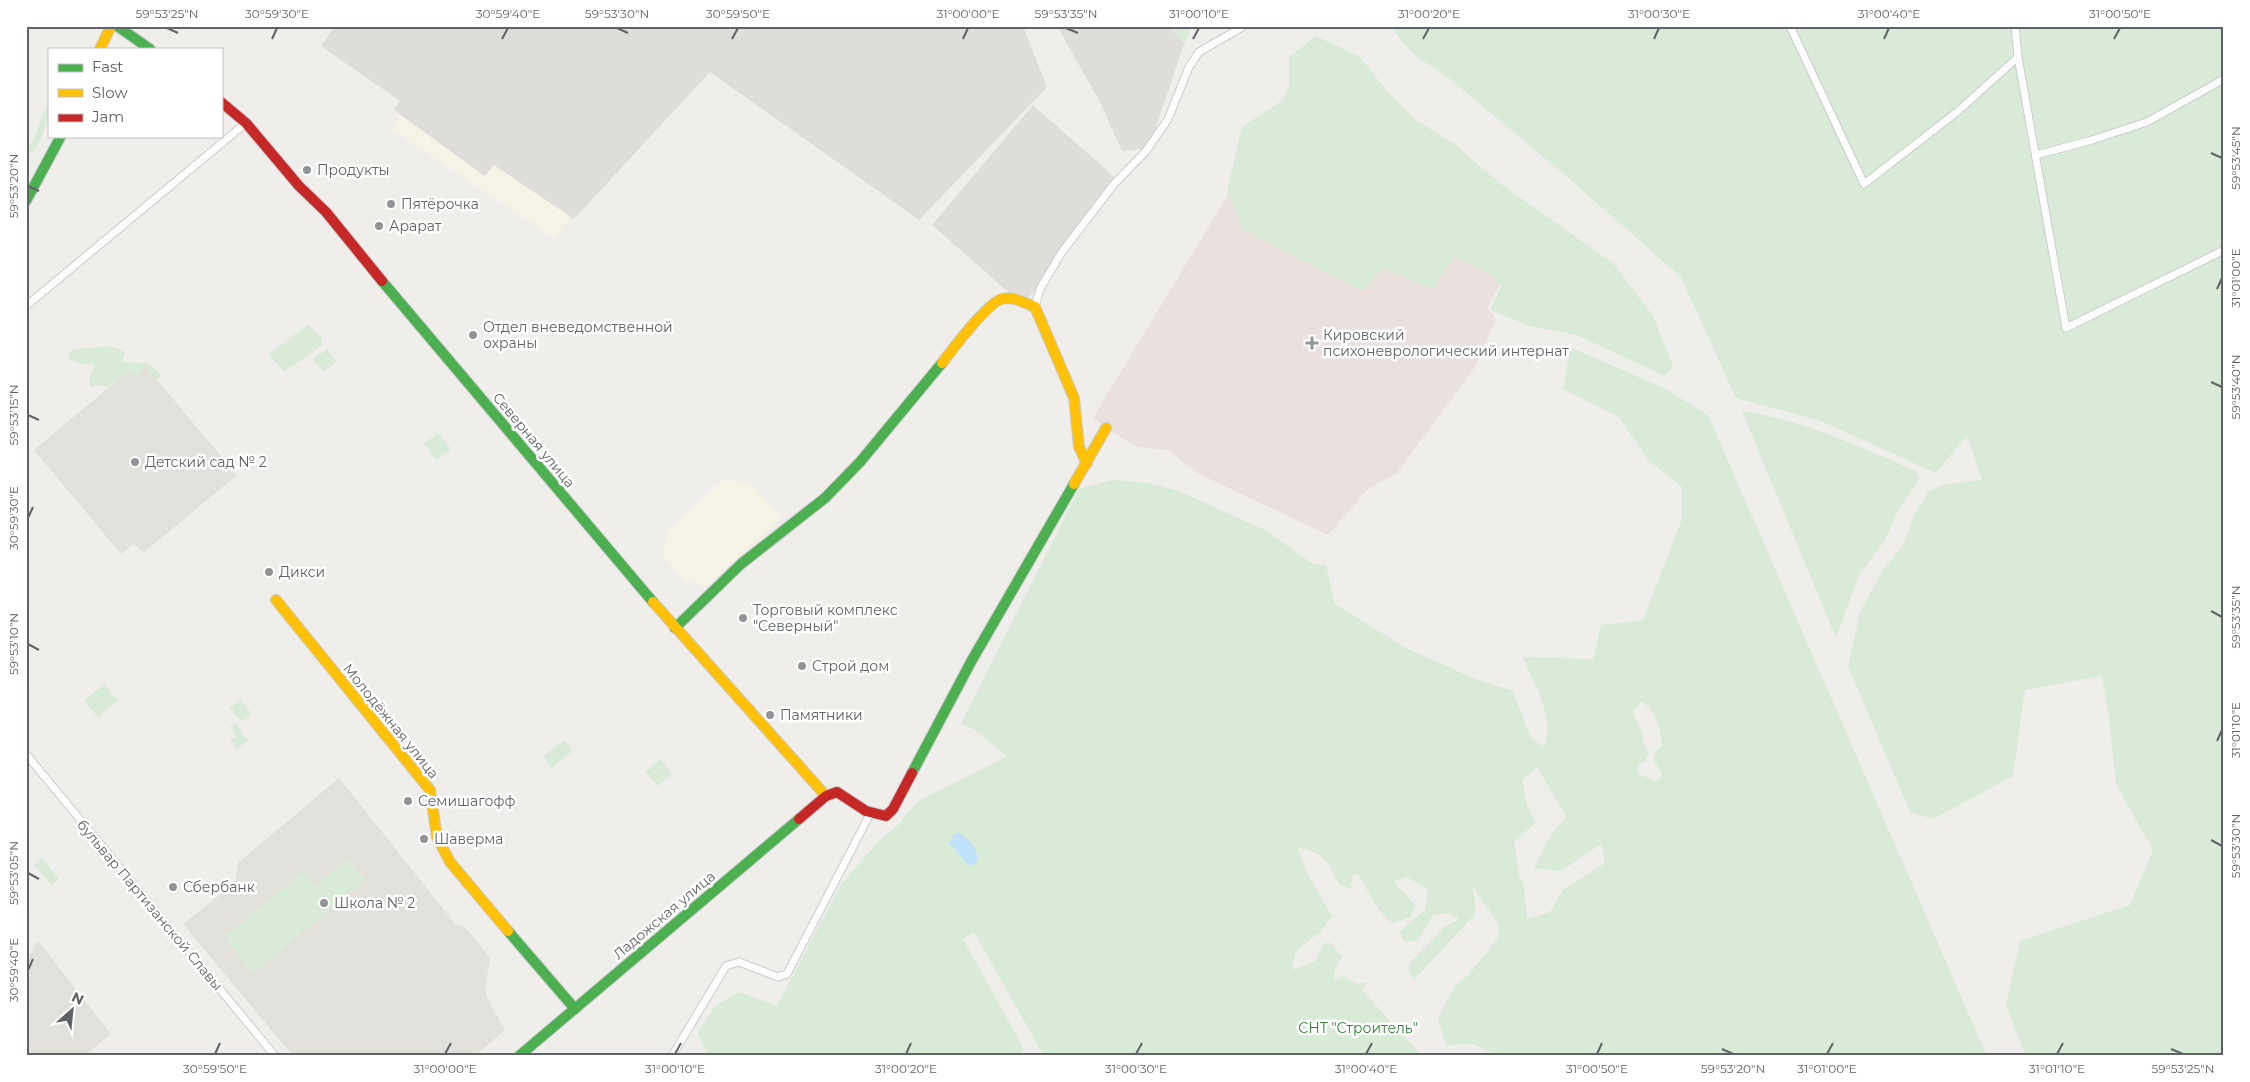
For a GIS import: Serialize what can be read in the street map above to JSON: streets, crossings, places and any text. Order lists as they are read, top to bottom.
{
  "streets": {
    "street": [
      "Северная улица",
      "Молодёжная улица",
      "бульвар Партизанской Славы",
      "Ладожская улица"
    ]
  },
  "crossings": [
    ["Северная улица", "Ладожская улица"],
    ["Молодёжная улица", "Ладожская улица"]
  ],
  "parks": ["СНТ \"Строитель\""],
  "places": {
    "other": [
      "Продукты",
      "Пятёрочка",
      "Арарат",
      "Отдел вневедомственной охраны",
      "Детский сад № 2",
      "Дикси",
      "Торговый комплекс \"Северный\"",
      "Строй дом",
      "Памятники",
      "Семишагофф",
      "Шаверма",
      "Сбербанк",
      "Школа № 2"
    ],
    "health": ["Кировский психоневрологический интернат"]
  },
  "legend": ["Fast", "Slow", "Jam"],
  "north": "top right",
  "coordinates": [
    "59°53'25\"N",
    "30°59'30\"E",
    "30°59'40\"E",
    "59°53'30\"N",
    "30°59'50\"E",
    "31°00'00\"E",
    "59°53'35\"N",
    "31°00'10\"E",
    "31°00'20\"E",
    "31°00'30\"E",
    "31°00'40\"E",
    "31°00'50\"E",
    "59°53'45\"N",
    "59°53'20\"N",
    "31°01'00\"E",
    "59°53'40\"N",
    "59°53'15\"N",
    "59°53'10\"N",
    "31°01'10\"E",
    "59°53'05\"N"
  ]
}
